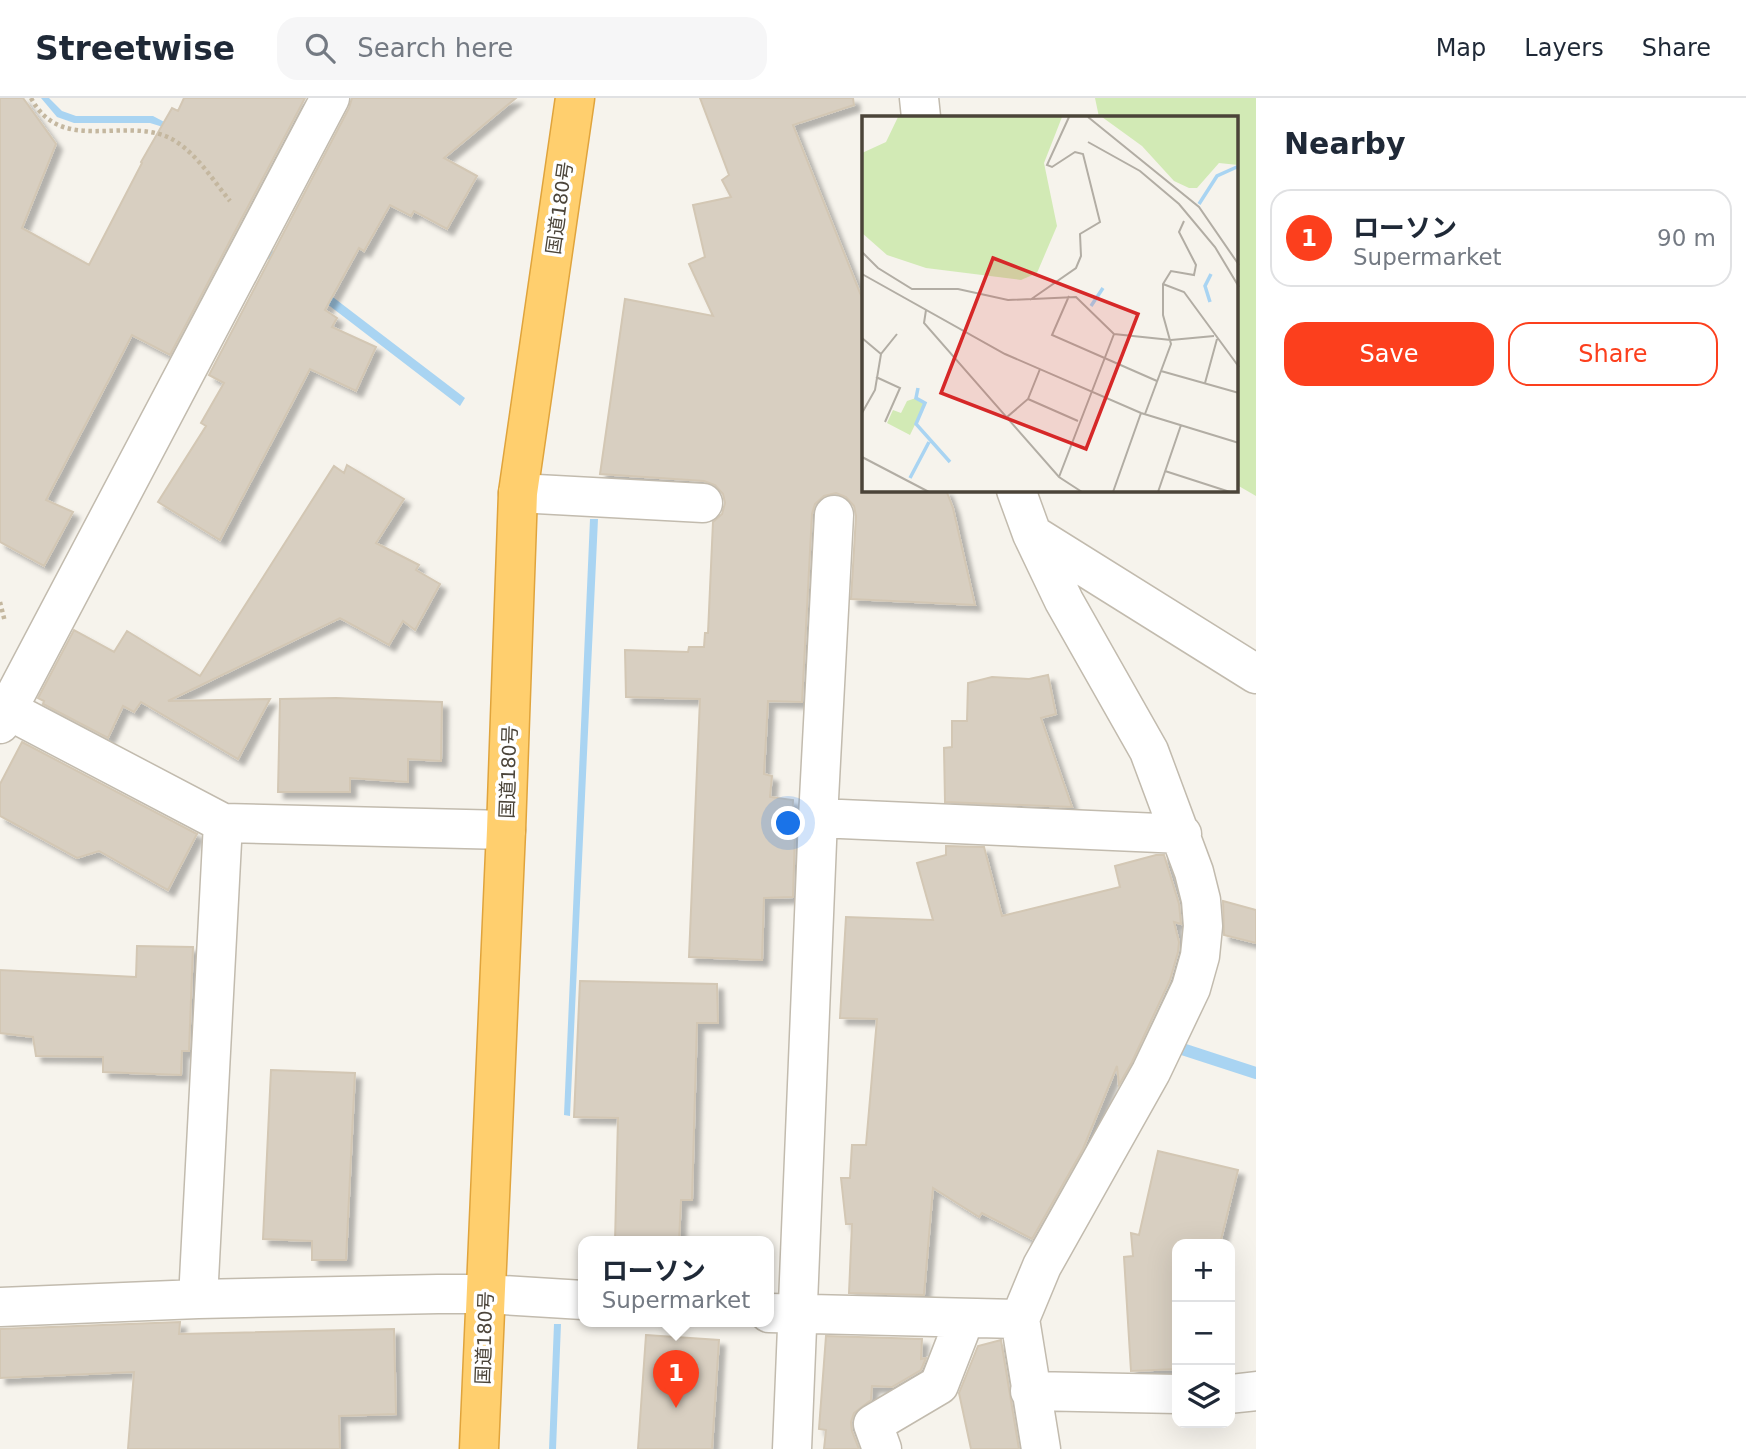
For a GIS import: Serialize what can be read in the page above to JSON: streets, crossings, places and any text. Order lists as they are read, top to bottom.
{
  "streets": {
    "highway": ["国道180号"]
  },
  "page": {
    "header": "Streetwise",
    "search": "Search here",
    "nav": ["Map", "Layers", "Share"],
    "heading": "Nearby",
    "list": [
      {
        "mark": "1",
        "name": "ローソン",
        "note": "Supermarket",
        "value": "90 m"
      }
    ],
    "buttons": ["Save", "Share"],
    "popup": ["ローソン", "Supermarket"],
    "map_buttons": ["+", "−"],
    "pins": "1"
  }
}
